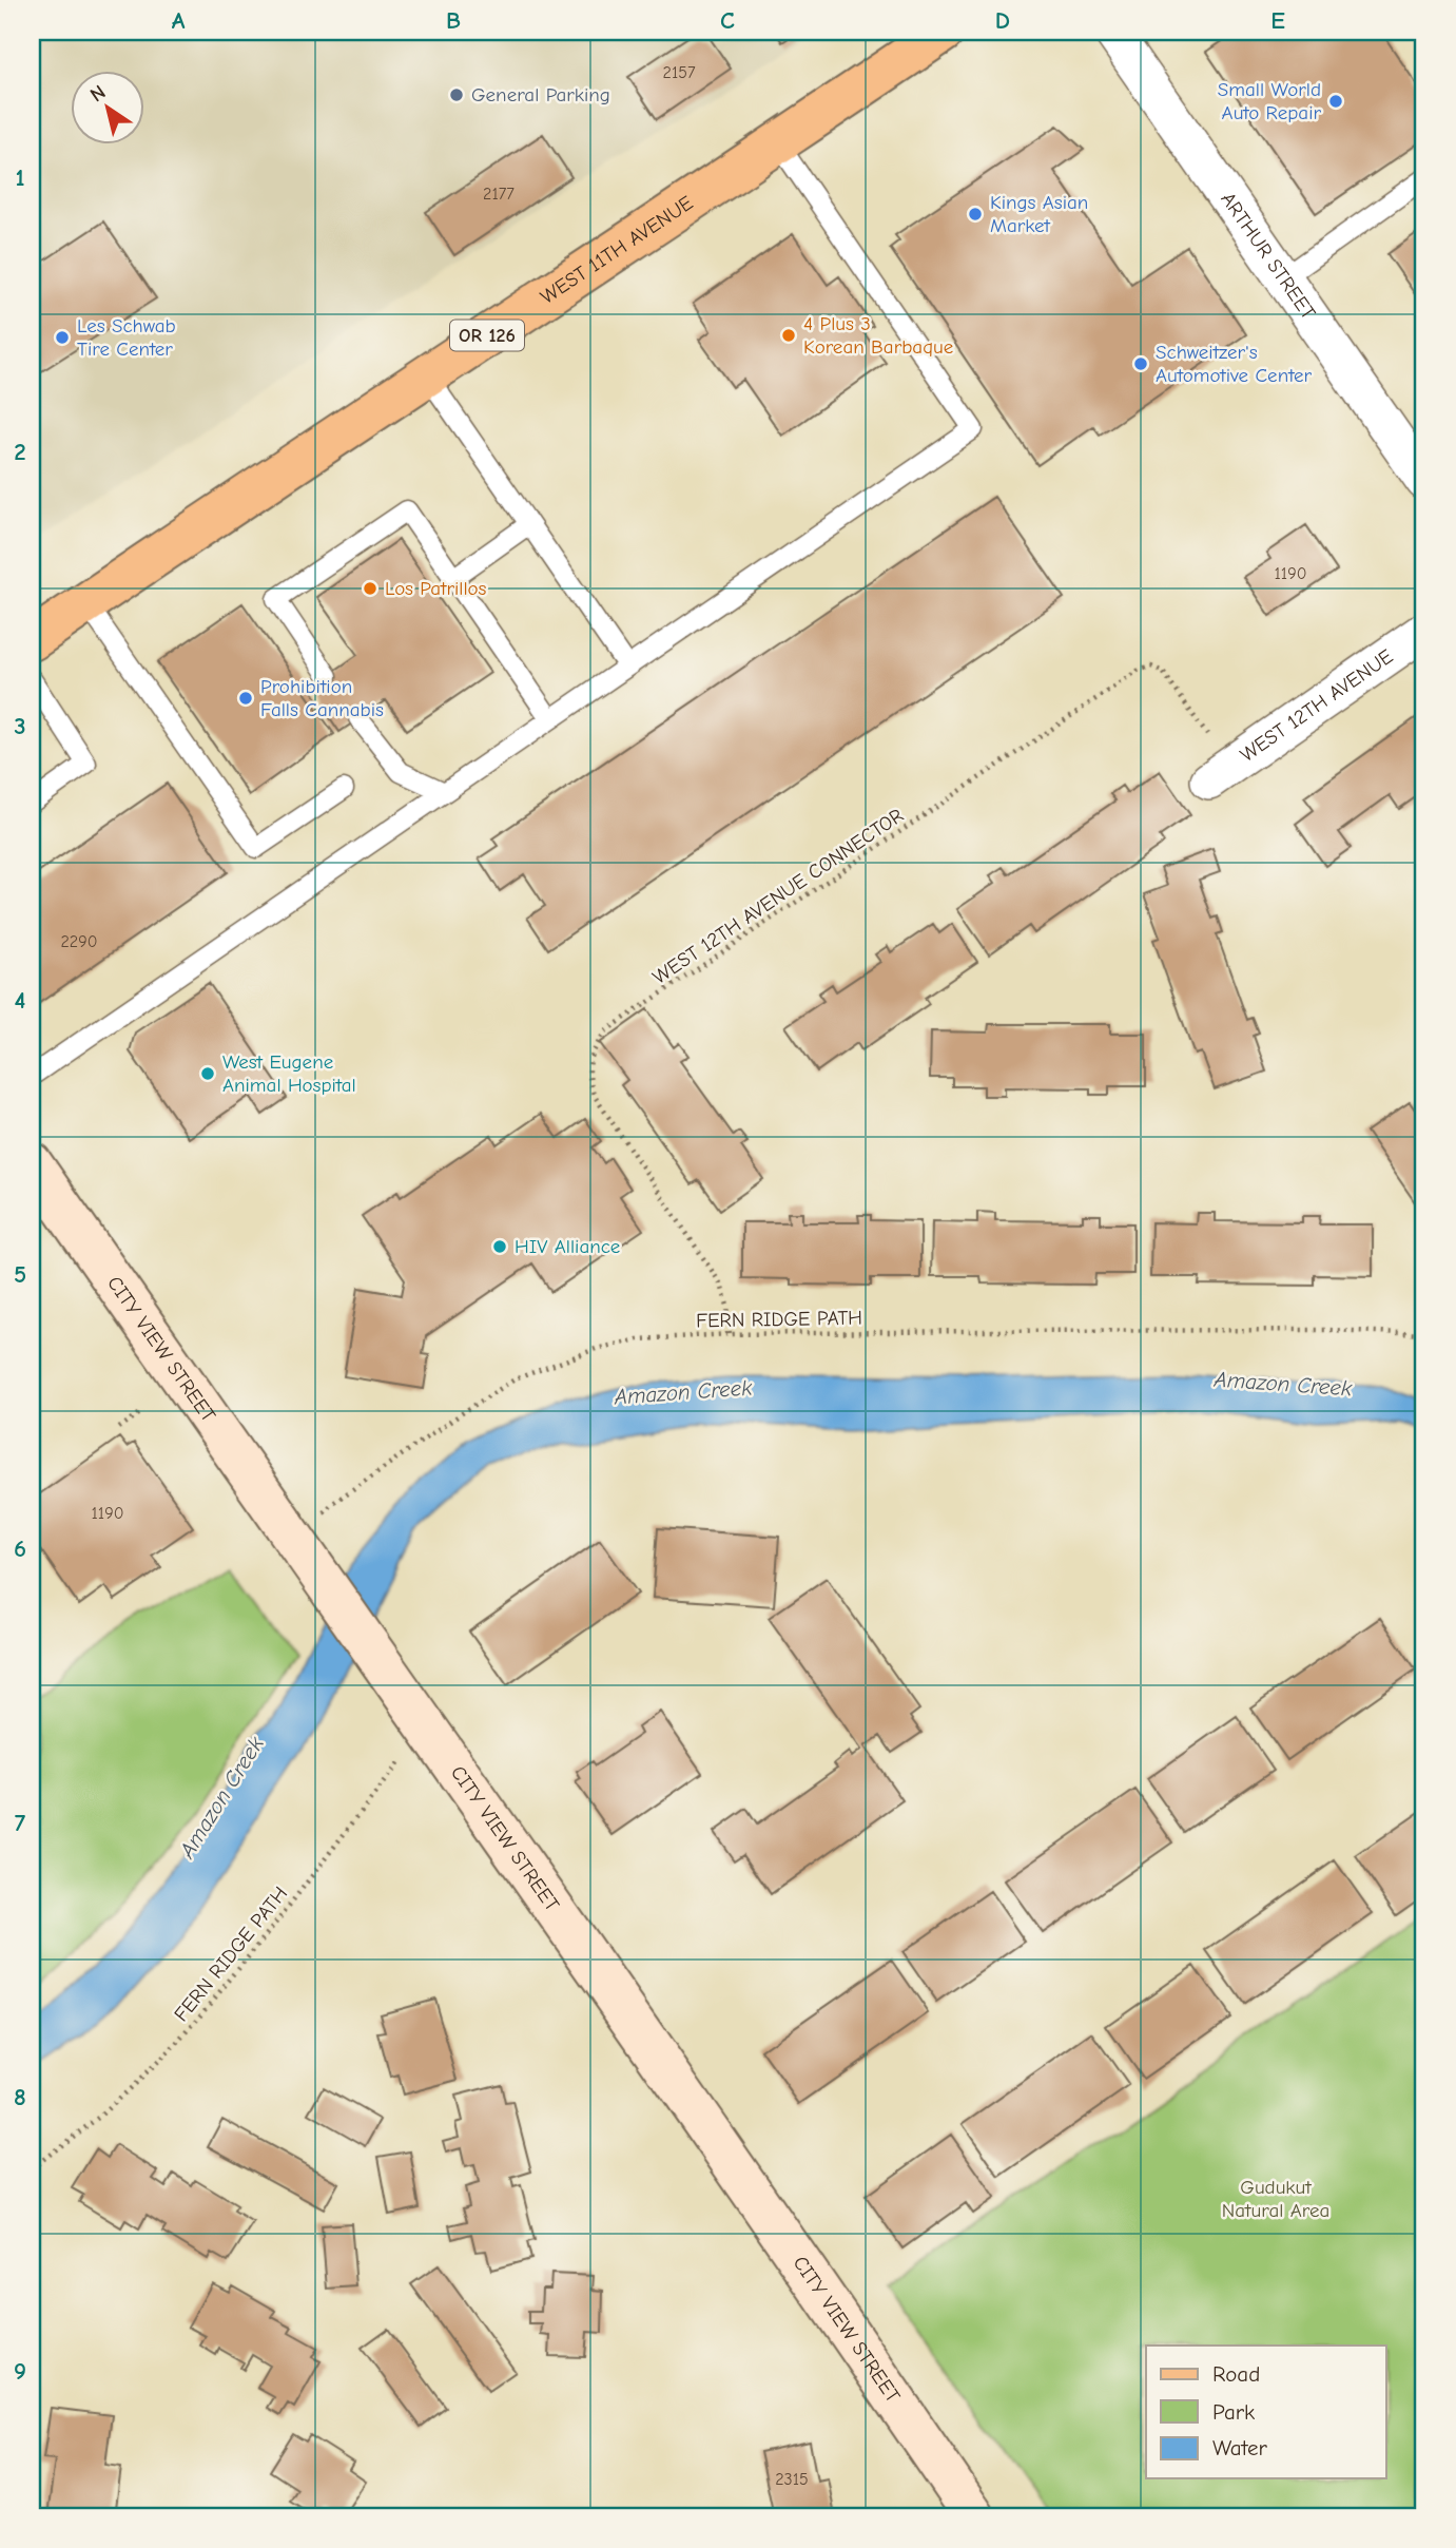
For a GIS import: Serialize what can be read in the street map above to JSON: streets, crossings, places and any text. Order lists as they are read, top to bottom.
{
  "streets": {
    "main road": ["WEST 11TH AVENUE", "OR 126"],
    "street": ["ARTHUR STREET", "WEST 12TH AVENUE", "CITY VIEW STREET"],
    "path": ["WEST 12TH AVENUE CONNECTOR", "FERN RIDGE PATH"]
  },
  "crossings": [
    ["WEST 12TH AVENUE", "WEST 12TH AVENUE CONNECTOR"],
    ["WEST 12TH AVENUE CONNECTOR", "FERN RIDGE PATH"],
    ["FERN RIDGE PATH", "CITY VIEW STREET"]
  ],
  "water": ["Amazon Creek"],
  "parks": ["Gudukut Natural Area"],
  "places": [
    "General Parking",
    "Small World Auto Repair",
    "Kings Asian Market",
    "4 Plus 3 Korean Barbaque",
    "Les Schwab Tire Center",
    "Schweitzer's Automotive Center",
    "Los Patrillos",
    "Prohibition Falls Cannabis",
    "West Eugene Animal Hospital",
    "HIV Alliance"
  ],
  "house_numbers": [
    "2157",
    "2177",
    "1190",
    "2290",
    "1190",
    "2315"
  ],
  "legend": ["Road", "Park", "Water"],
  "north": "top left",
  "grid": {
    "columns": [
      "A",
      "B",
      "C",
      "D",
      "E"
    ],
    "rows": [
      "1",
      "2",
      "3",
      "4",
      "5",
      "6",
      "7",
      "8",
      "9"
    ]
  }
}
